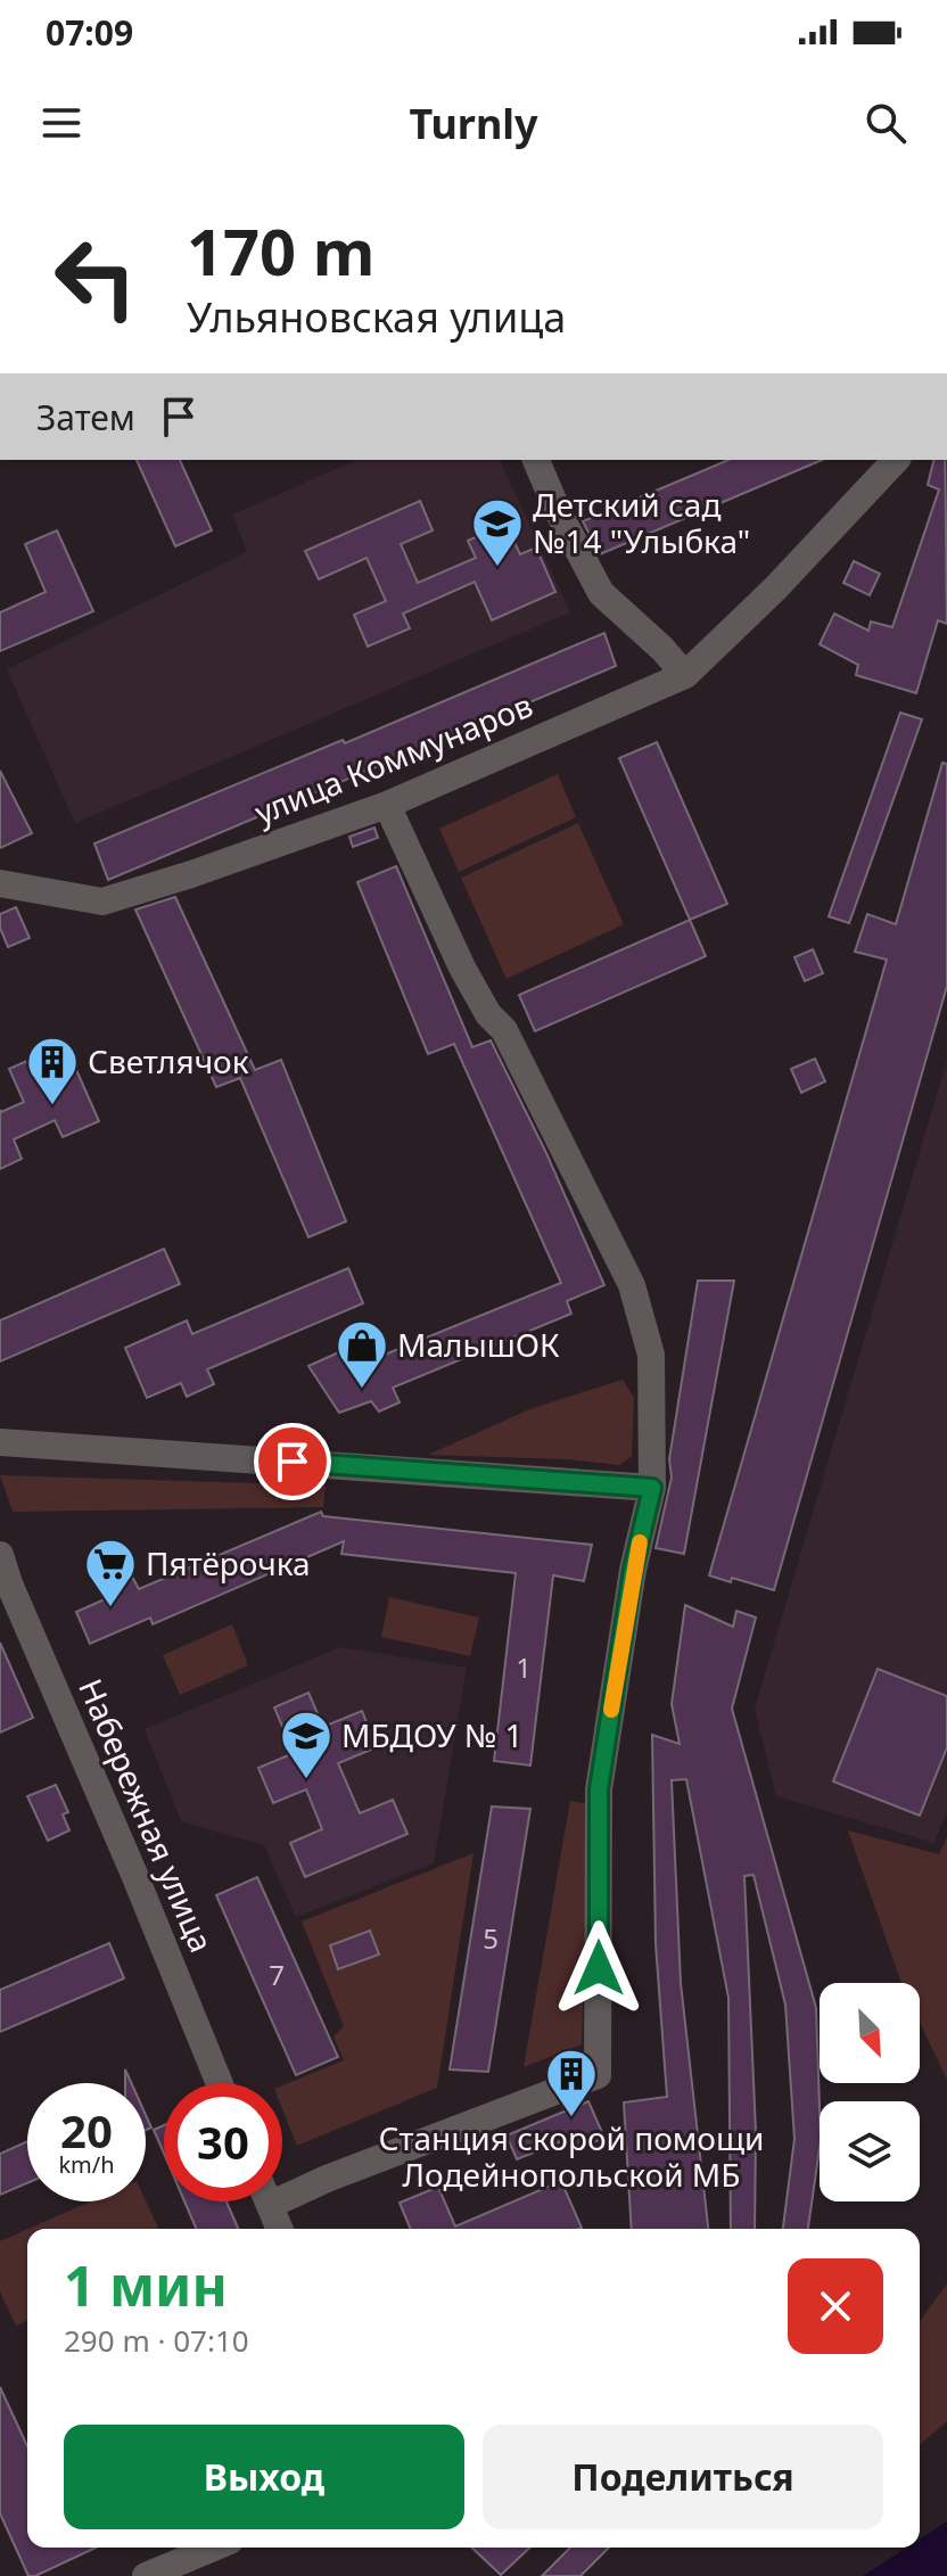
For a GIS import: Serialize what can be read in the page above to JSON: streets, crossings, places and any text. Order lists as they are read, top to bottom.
{
  "streets": {
    "street": ["улица Коммунаров", "Набережная улица"]
  },
  "places": {
    "school or university": ["Детский сад №14 \"Улыбка\"", "МБДОУ № 1"],
    "building": ["Светлячок", "Станция скорой помощи Лодейнопольской МБ"],
    "shop": ["МалышОК"],
    "supermarket": ["Пятёрочка"]
  },
  "house_numbers": ["1", "5", "7"],
  "north": "bottom right",
  "page": {
    "status": "07:09",
    "header": "Turnly",
    "turn": ["170 m", "Ульяновская улица"],
    "then": "Затем",
    "speed": "20 km/h",
    "limit": "30",
    "heading": ["1 мин", "290 m · 07:10"],
    "buttons": ["Выход", "Поделиться"]
  }
}
